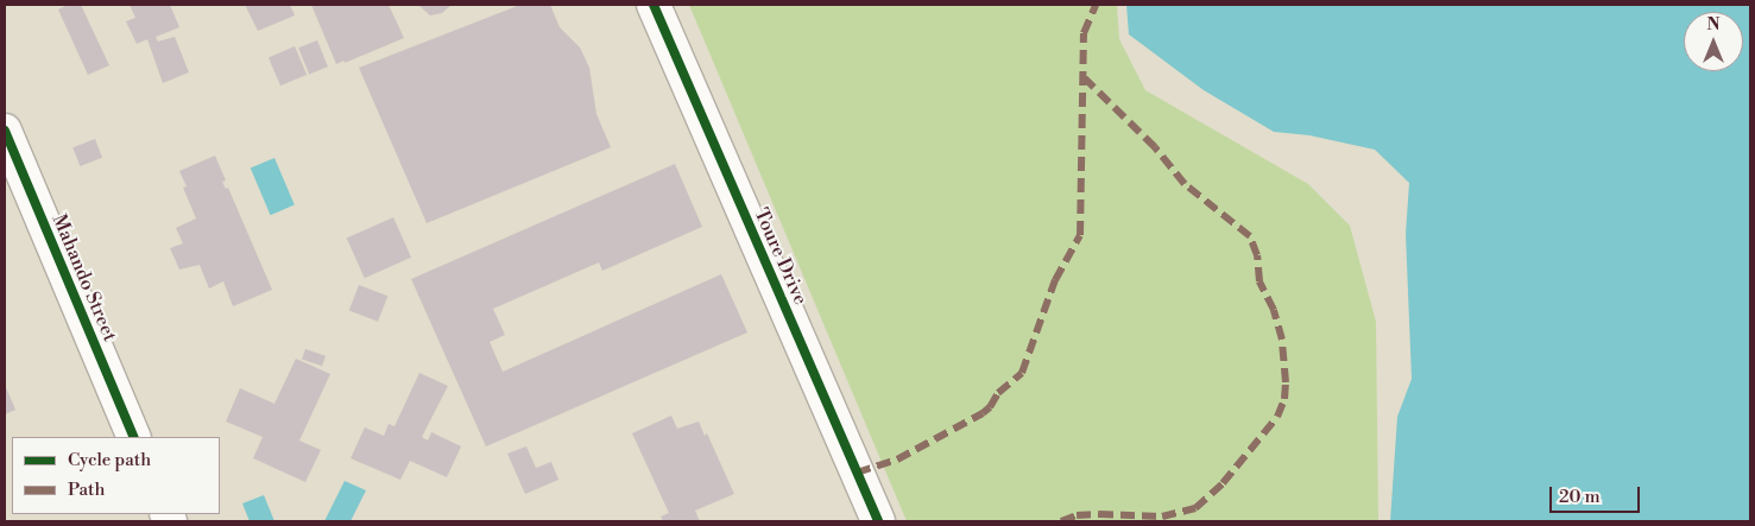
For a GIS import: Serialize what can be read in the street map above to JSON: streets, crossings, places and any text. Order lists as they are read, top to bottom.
{
  "streets": {
    "street": ["Toure Drive", "Mahando Street"]
  },
  "legend": ["Cycle path", "Path"],
  "scale_bar": "20 m",
  "north": "top"
}
